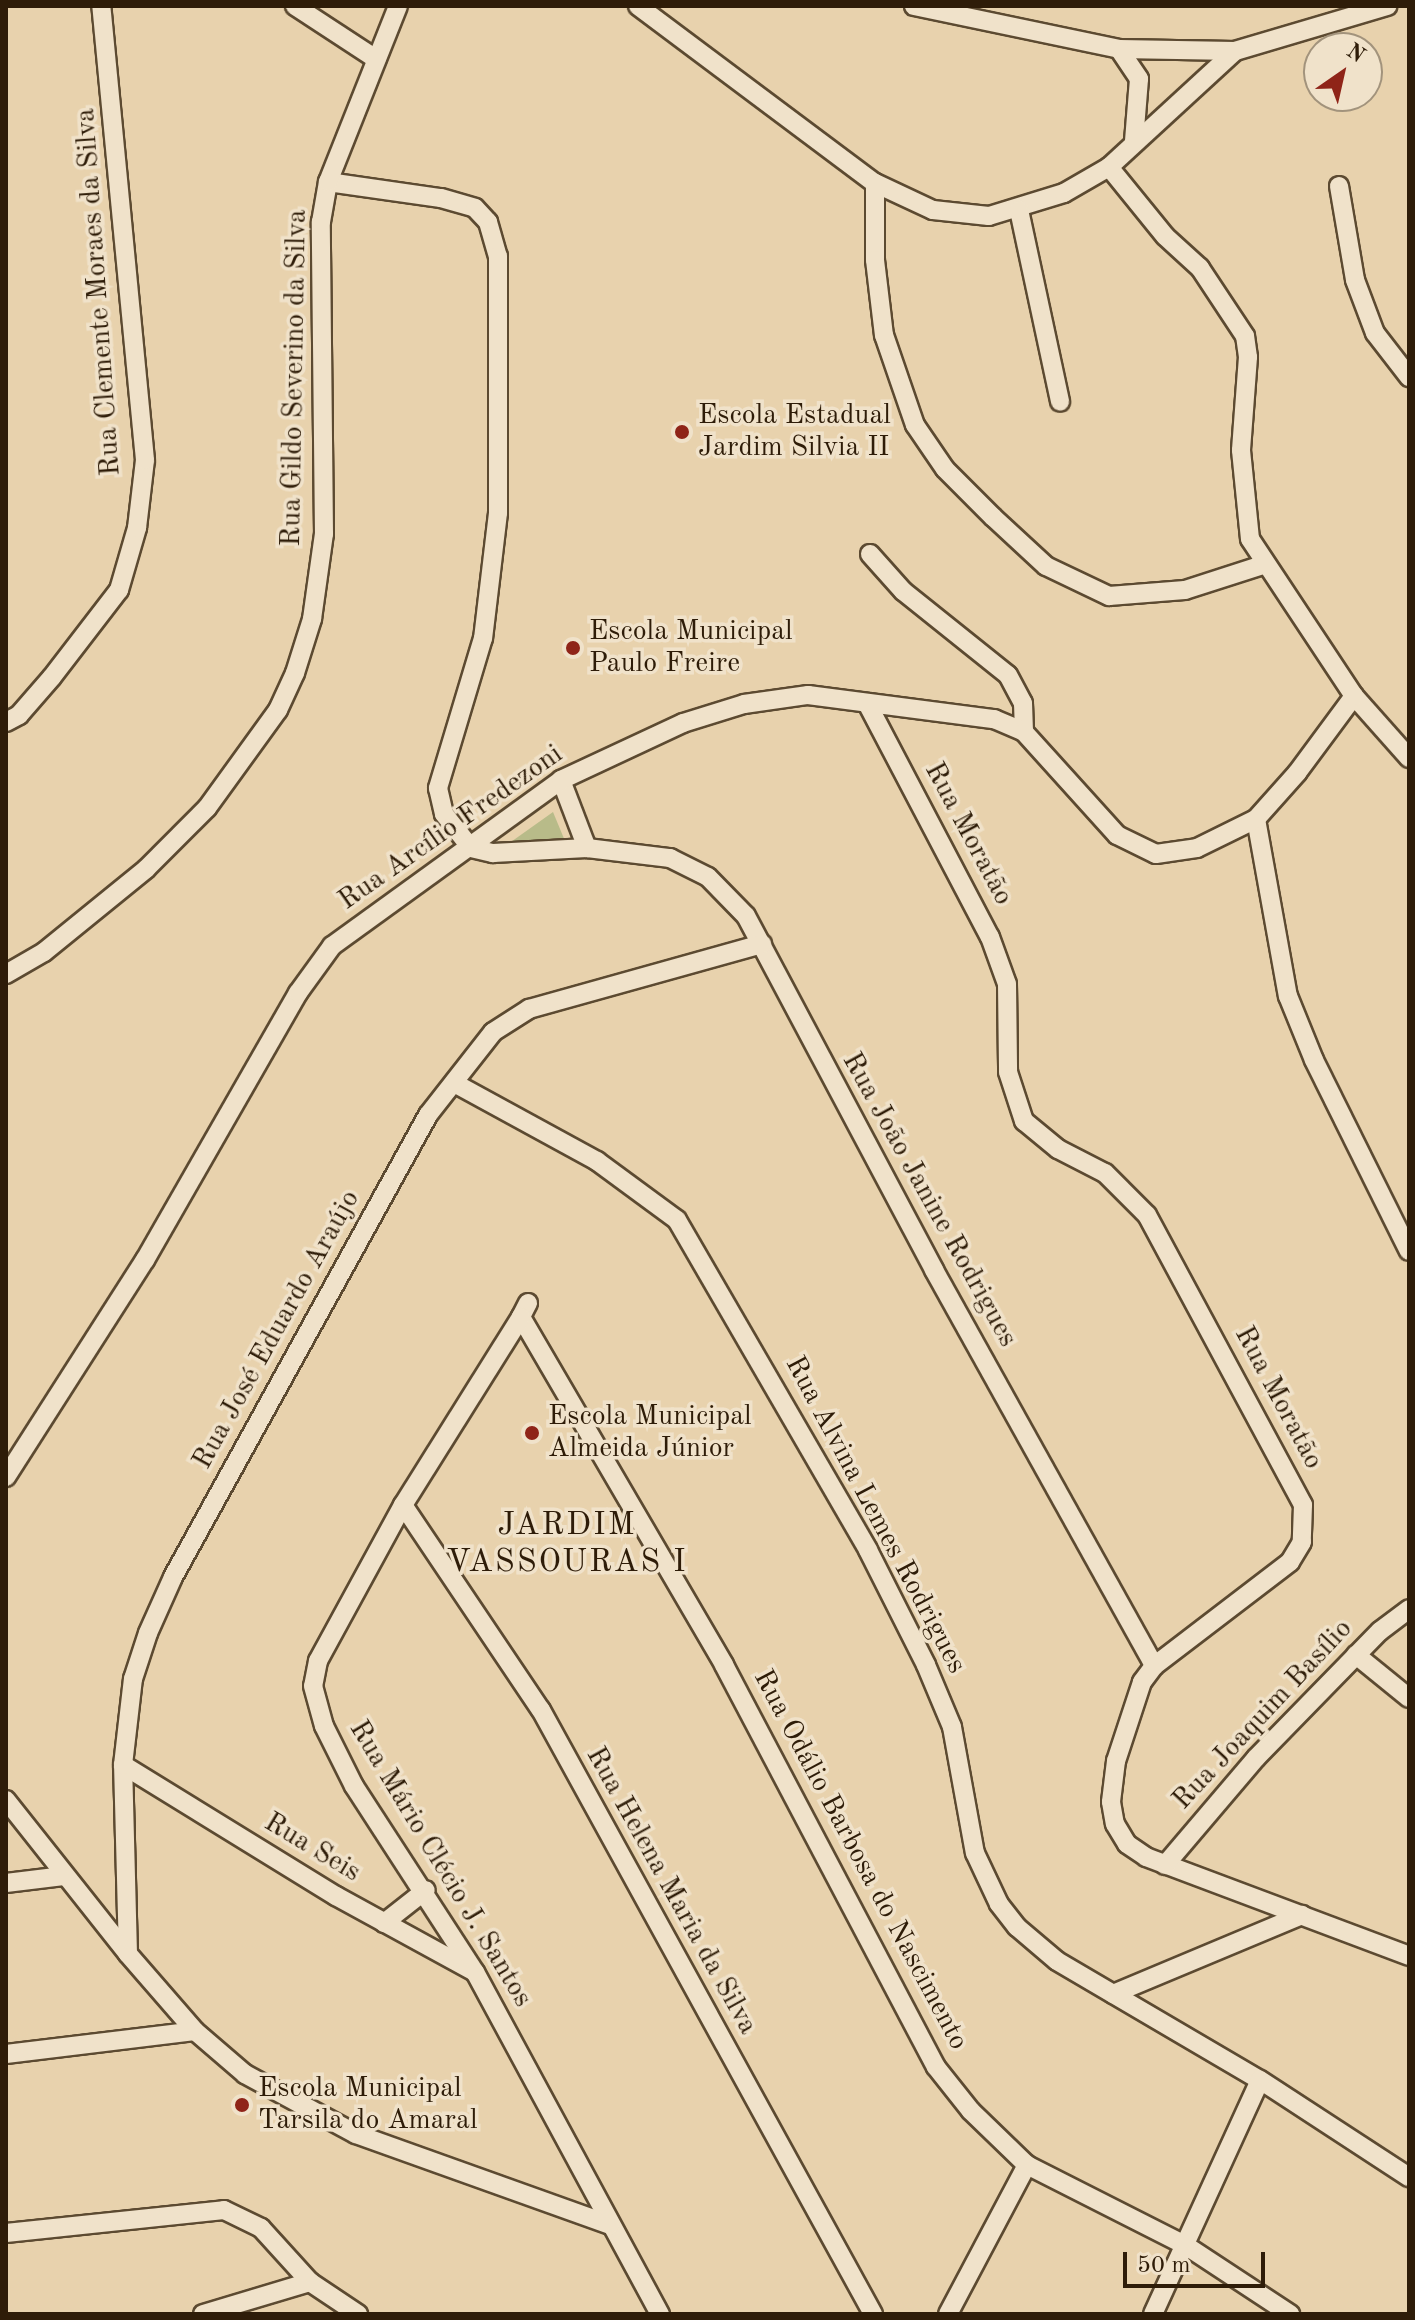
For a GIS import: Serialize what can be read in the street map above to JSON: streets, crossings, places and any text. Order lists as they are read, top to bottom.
{
  "streets": {
    "street": [
      "Rua Clemente Moraes da Silva",
      "Rua Gildo Severino da Silva",
      "Rua Arcílio Fredezoni",
      "Rua Moratão",
      "Rua João Janine Rodrigues",
      "Rua José Eduardo Araújo",
      "Rua Alvina Lemes Rodrigues",
      "Rua Joaquim Basílio",
      "Rua Seis",
      "Rua Odálio Barbosa do Nascimento",
      "Rua Mário Clécio J. Santos",
      "Rua Helena Maria da Silva"
    ]
  },
  "crossings": [
    ["Rua Arcílio Fredezoni", "Rua Moratão"],
    ["Rua Arcílio Fredezoni", "Rua João Janine Rodrigues"],
    ["Rua Moratão", "Rua João Janine Rodrigues"],
    ["Rua Moratão", "Rua Joaquim Basílio"],
    ["Rua João Janine Rodrigues", "Rua José Eduardo Araújo"],
    ["Rua José Eduardo Araújo", "Rua Alvina Lemes Rodrigues"],
    ["Rua José Eduardo Araújo", "Rua Seis"],
    ["Rua Seis", "Rua Mário Clécio J. Santos"],
    ["Rua Odálio Barbosa do Nascimento", "Rua Mário Clécio J. Santos"],
    ["Rua Mário Clécio J. Santos", "Rua Helena Maria da Silva"]
  ],
  "districts": ["JARDIM VASSOURAS I"],
  "places": [
    "Escola Estadual Jardim Silvia II",
    "Escola Municipal Paulo Freire",
    "Escola Municipal Almeida Júnior",
    "Escola Municipal Tarsila do Amaral"
  ],
  "scale_bar": "50 m",
  "north": "top right"
}
